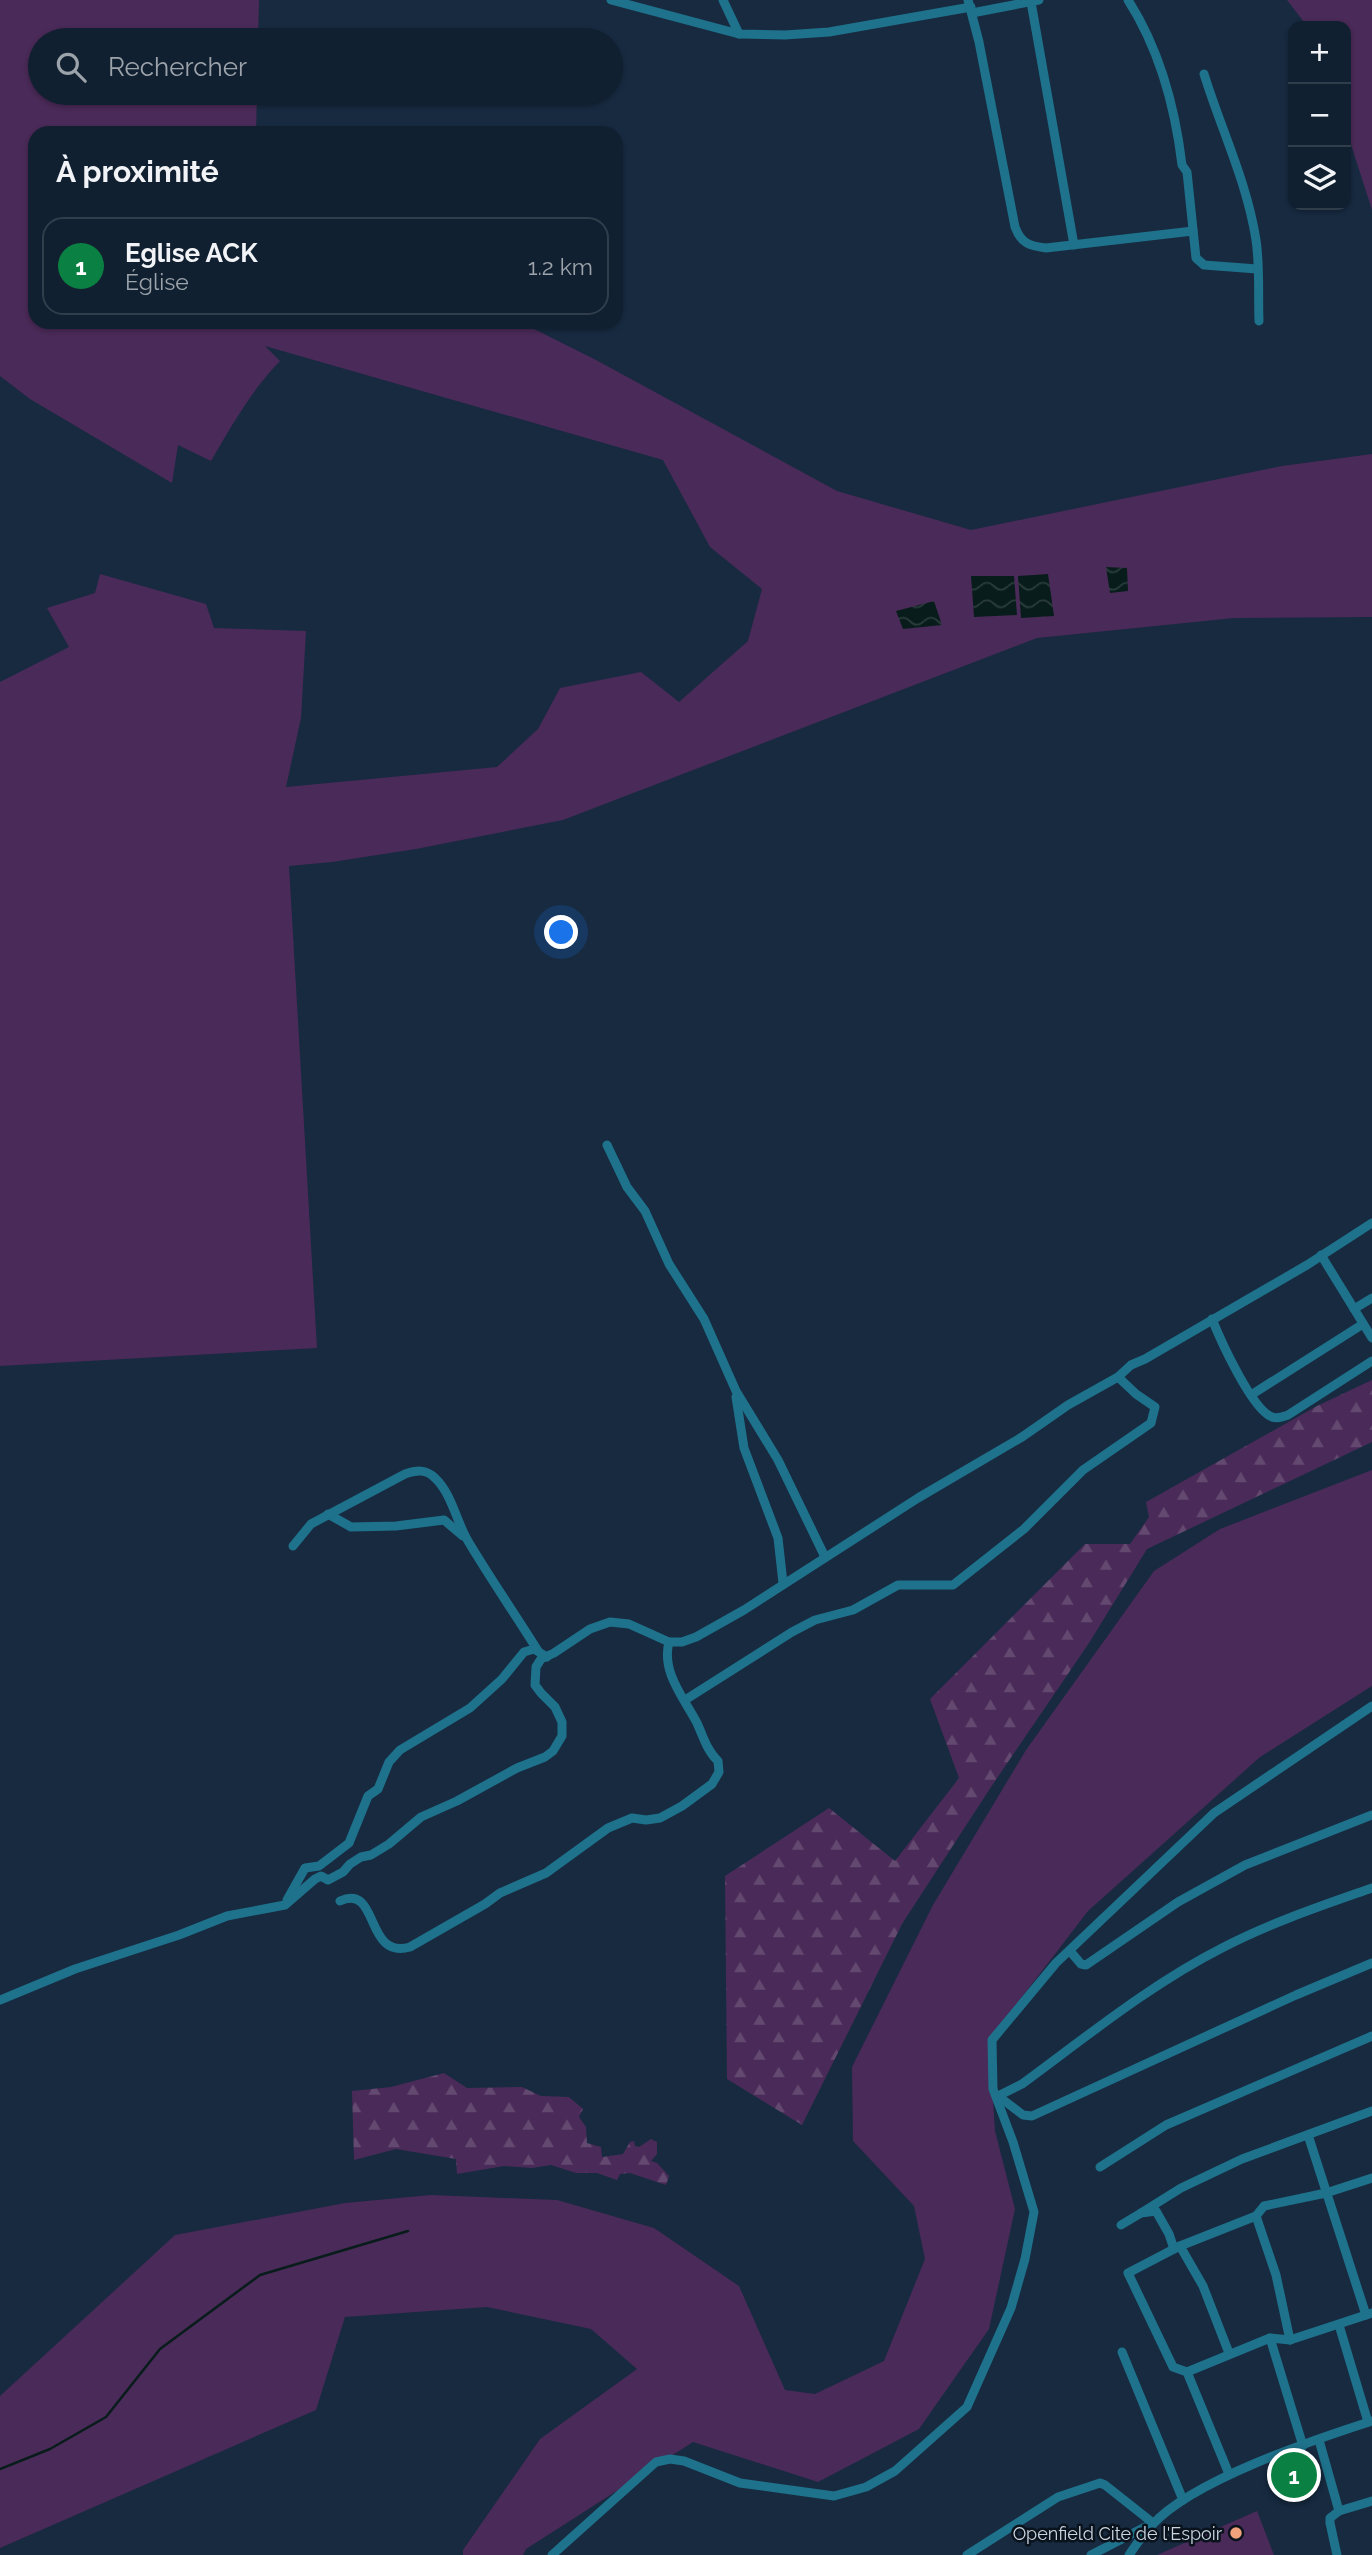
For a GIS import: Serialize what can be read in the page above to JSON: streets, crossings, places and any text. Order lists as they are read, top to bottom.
{
  "places": ["Openfield Cite de l'Espoir"],
  "page": {
    "map_buttons": ["+", "−"],
    "search": "Rechercher",
    "heading": "À proximité",
    "list": [
      {
        "mark": "1",
        "name": "Eglise ACK",
        "note": "Église",
        "value": "1.2 km"
      }
    ],
    "pins": "1"
  }
}
